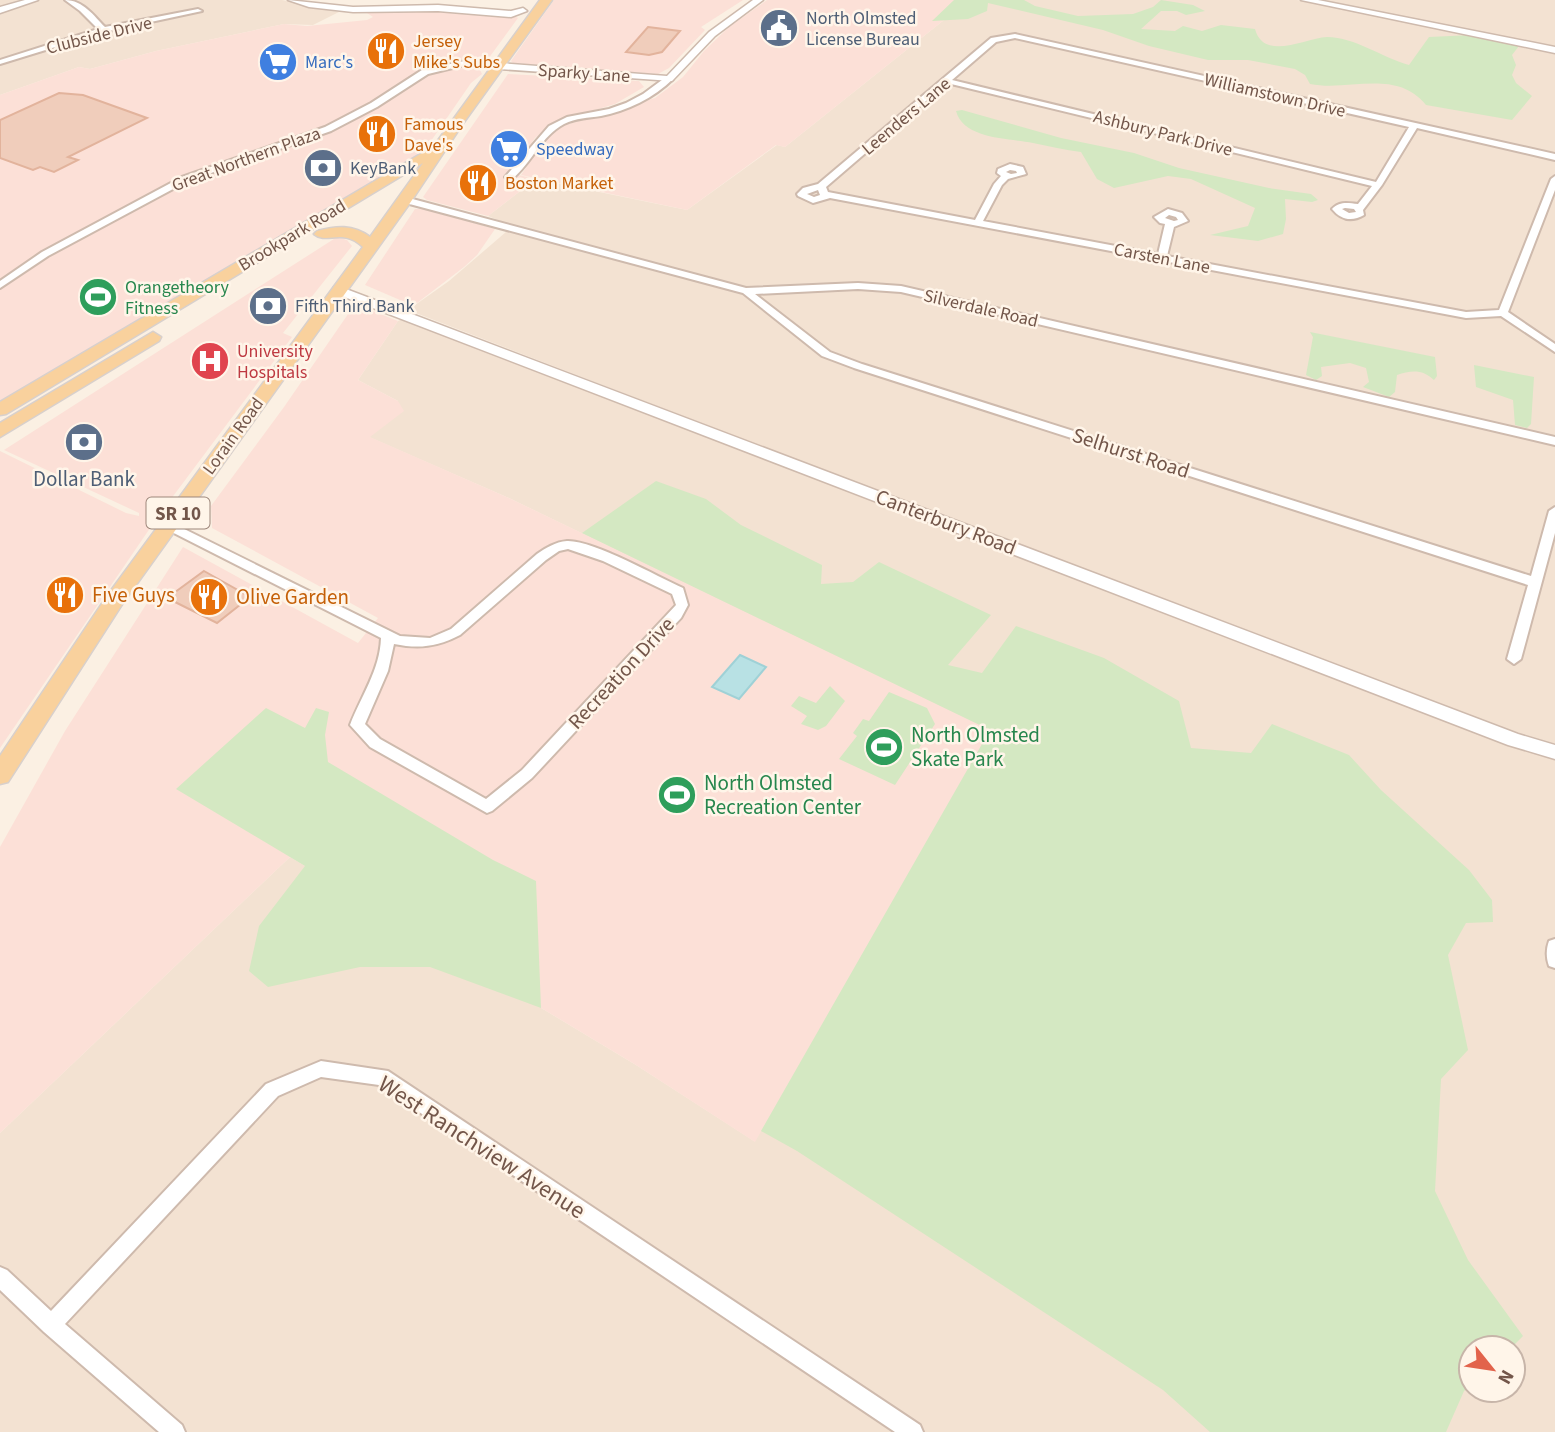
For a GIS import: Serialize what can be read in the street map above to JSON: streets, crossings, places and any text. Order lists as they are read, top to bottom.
{
  "streets": {
    "main road": ["Brookpark Road", "Lorain Road", "SR 10"],
    "street": [
      "Clubside Drive",
      "Sparky Lane",
      "Williamstown Drive",
      "Leenders Lane",
      "Ashbury Park Drive",
      "Great Northern Plaza",
      "Carsten Lane",
      "Silverdale Road",
      "Selhurst Road",
      "Canterbury Road",
      "Recreation Drive",
      "West Ranchview Avenue"
    ]
  },
  "crossings": [
    ["Sparky Lane", "Great Northern Plaza"],
    ["Sparky Lane", "Lorain Road"],
    ["Williamstown Drive", "Leenders Lane"],
    ["Leenders Lane", "Ashbury Park Drive"],
    ["Leenders Lane", "Carsten Lane"],
    ["Great Northern Plaza", "Lorain Road"],
    ["Brookpark Road", "Lorain Road"],
    ["Silverdale Road", "Lorain Road"],
    ["Silverdale Road", "Selhurst Road"],
    ["Lorain Road", "Canterbury Road"],
    ["Lorain Road", "Recreation Drive"]
  ],
  "places": {
    "public building": ["North Olmsted License Bureau"],
    "restaurant": [
      "Jersey Mike's Subs",
      "Famous Dave's",
      "Boston Market",
      "Five Guys",
      "Olive Garden"
    ],
    "supermarket": ["Marc's", "Speedway"],
    "bank": ["KeyBank", "Fifth Third Bank", "Dollar Bank"],
    "sports": ["Orangetheory Fitness", "North Olmsted Skate Park", "North Olmsted Recreation Center"],
    "hospital": ["University Hospitals"]
  },
  "north": "bottom right"
}
